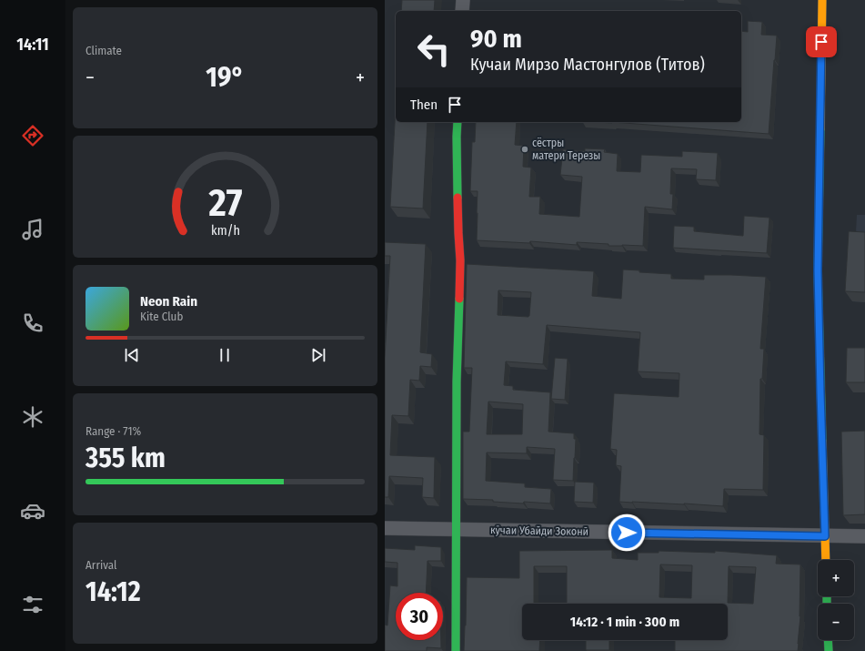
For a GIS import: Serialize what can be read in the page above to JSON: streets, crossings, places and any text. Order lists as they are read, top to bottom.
{
  "streets": {
    "street": ["кӯчаи Убайди Зоконӣ"]
  },
  "places": ["сёстры матери Терезы"],
  "page": {
    "tabs": "14:11",
    "tile": [
      "Climate",
      ["Range · 71%", "355 km"],
      ["Arrival", "14:12"]
    ],
    "turn": ["90 m", "Кучаи Мирзо Мастонгулов (Титов)"],
    "heat": ["−", "19°", "+"],
    "then": "Then",
    "song": ["Neon Rain", "Kite Club"],
    "map_buttons": ["+", "−"],
    "limit": "30",
    "trip": "14:12 · 1 min · 300 m",
    "gauge": ["27", "km/h"]
  }
}
